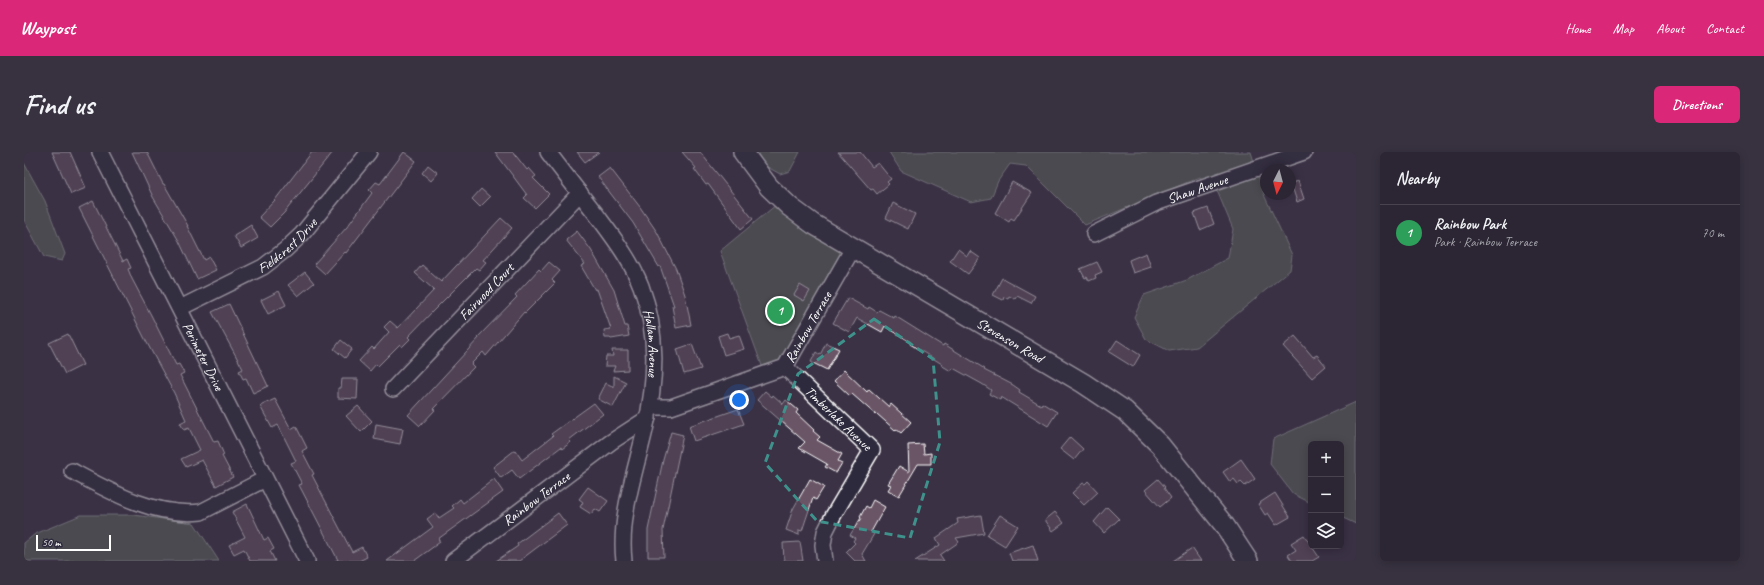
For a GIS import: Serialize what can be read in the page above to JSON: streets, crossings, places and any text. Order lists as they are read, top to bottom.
{
  "streets": {
    "main road": ["Stevenson Road"],
    "street": [
      "Shaw Avenue",
      "Fieldcrest Drive",
      "Fairwood Court",
      "Rainbow Terrace",
      "Hallam Avenue",
      "Perimeter Drive",
      "Timberlake Avenue"
    ]
  },
  "crossings": [
    ["Fieldcrest Drive", "Perimeter Drive"],
    ["Fairwood Court", "Hallam Avenue"],
    ["Rainbow Terrace", "Stevenson Road"],
    ["Rainbow Terrace", "Hallam Avenue"],
    ["Rainbow Terrace", "Timberlake Avenue"]
  ],
  "scale_bar": "50 m",
  "north": "bottom",
  "page": {
    "header": "Waypost",
    "nav": [
      "Home",
      "Map",
      "About",
      "Contact"
    ],
    "buttons": "Directions",
    "title": "Find us",
    "heading": "Nearby",
    "list": [
      {
        "mark": "1",
        "name": "Rainbow Park",
        "note": "Park · Rainbow Terrace",
        "value": "70 m"
      }
    ],
    "pins": "1",
    "map_buttons": ["+", "−"],
    "scale": "50 m"
  }
}
